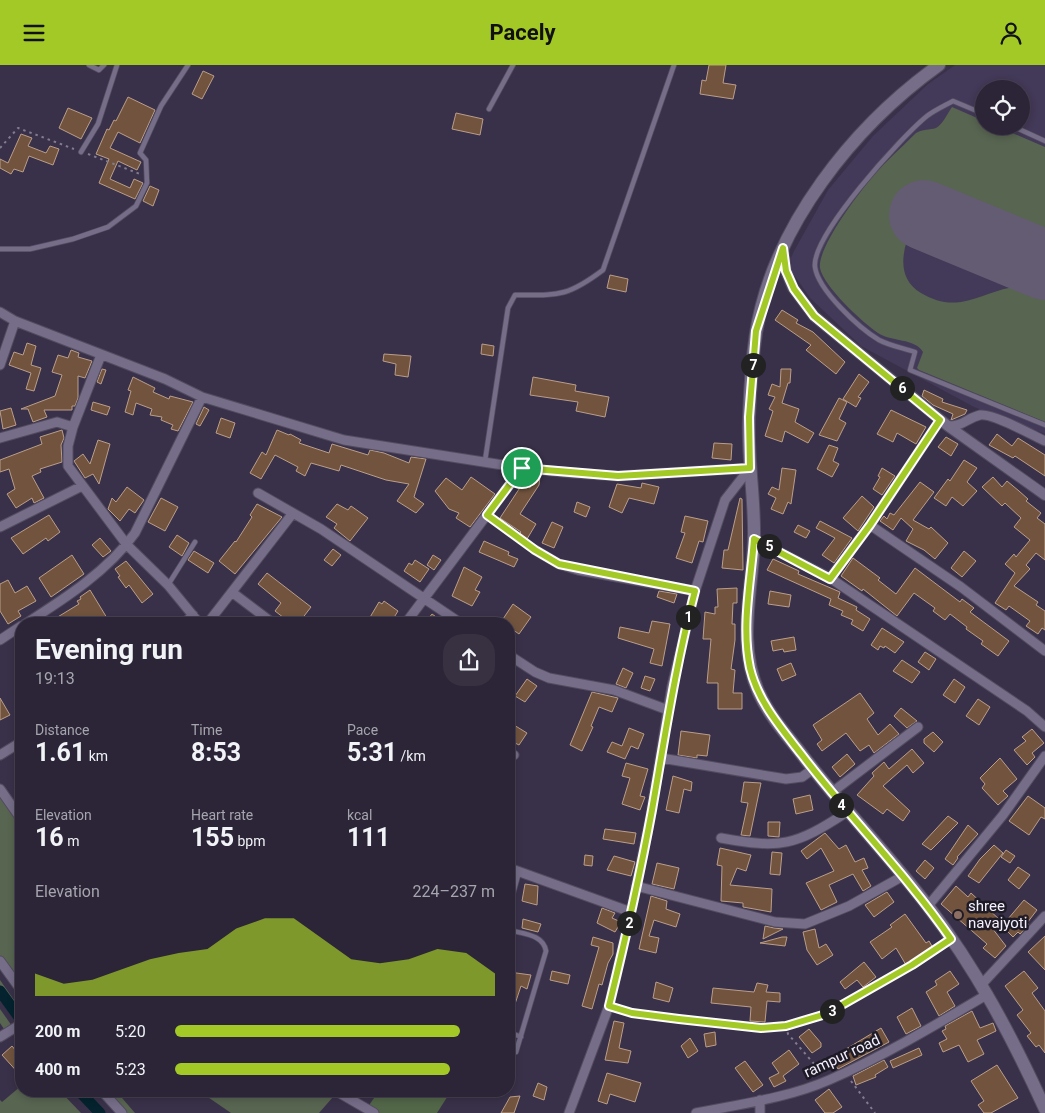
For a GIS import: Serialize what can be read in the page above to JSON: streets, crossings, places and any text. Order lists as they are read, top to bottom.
{
  "streets": {
    "street": ["rampur road"]
  },
  "places": ["shree navajyoti"],
  "page": {
    "header": "Pacely",
    "pins": [
      "7",
      "6",
      "5",
      "1",
      "4",
      "2",
      "3"
    ],
    "heading": ["Evening run", "19:13"],
    "stats": [
      ["Distance", "1.61 km"],
      ["Time", "8:53"],
      ["Pace", "5:31 /km"],
      ["Elevation", "16 m"],
      ["Heart rate", "155 bpm"],
      ["kcal", "111"]
    ],
    "chart": ["Elevation", "224–237 m"],
    "list": [
      {
        "name": "200 m",
        "note": "5:20"
      },
      {
        "name": "400 m",
        "note": "5:23"
      }
    ]
  }
}
